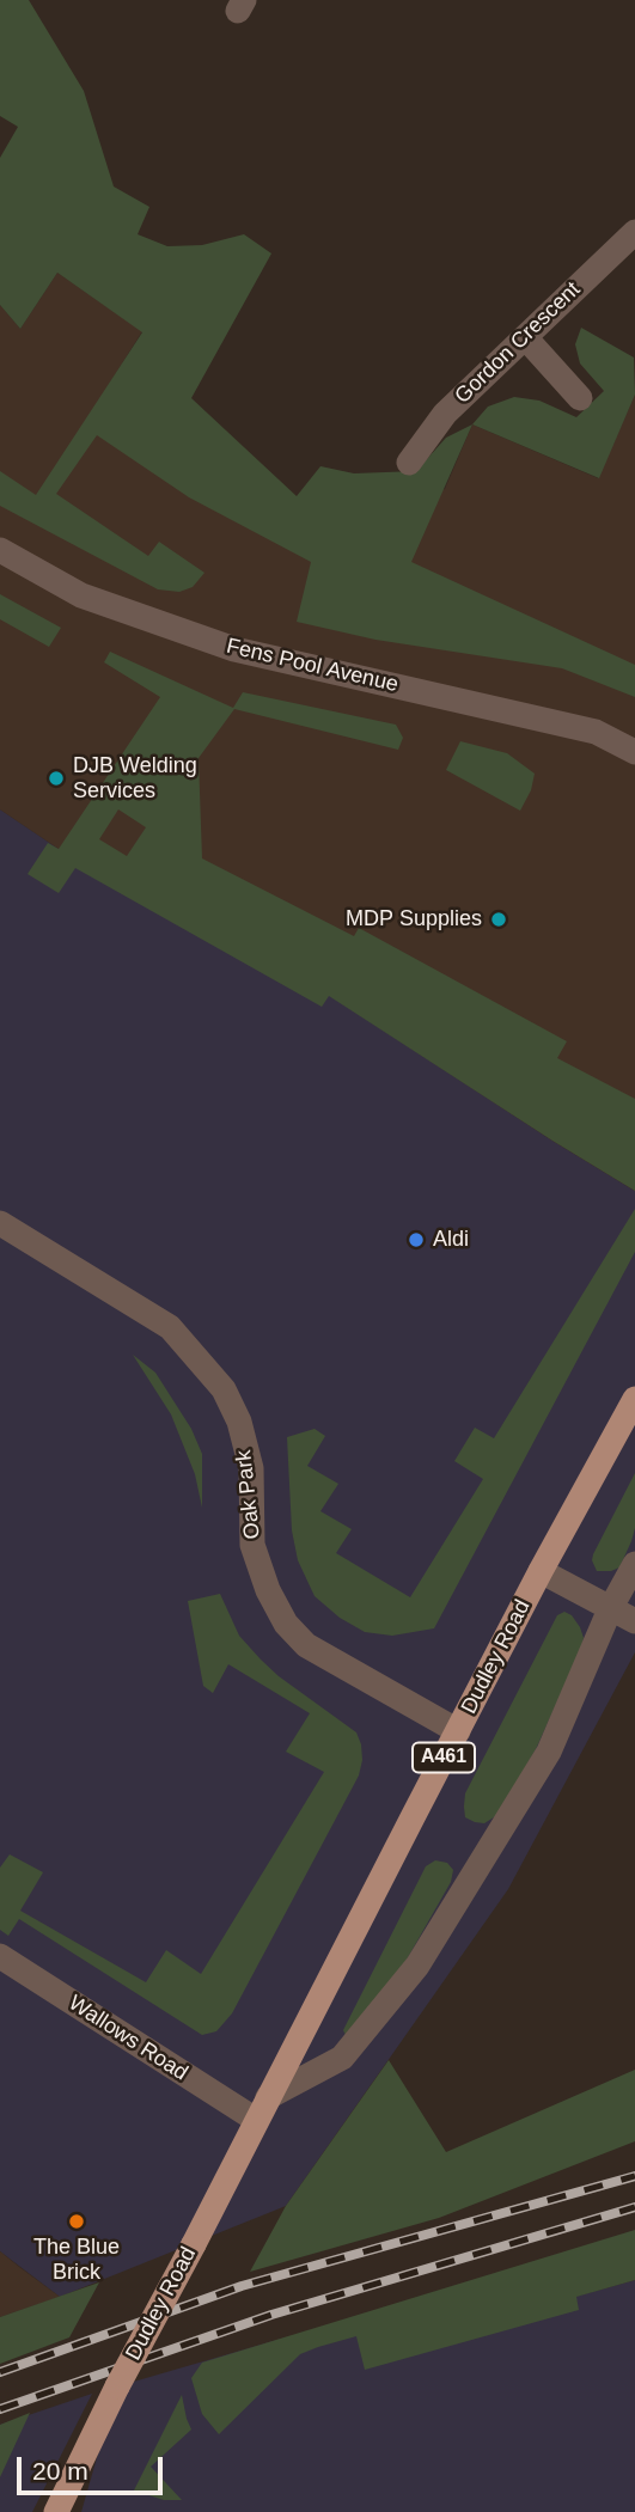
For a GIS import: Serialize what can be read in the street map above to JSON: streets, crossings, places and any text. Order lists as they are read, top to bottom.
{
  "streets": {
    "main road": ["Dudley Road", "A461"],
    "street": [
      "Gordon Crescent",
      "Fens Pool Avenue",
      "Oak Park",
      "Wallows Road"
    ]
  },
  "crossings": [
    ["Oak Park", "Dudley Road"],
    ["Dudley Road", "Wallows Road"]
  ],
  "places": [
    "DJB Welding Services",
    "MDP Supplies",
    "Aldi",
    "The Blue Brick"
  ],
  "scale_bar": "20 m"
}
